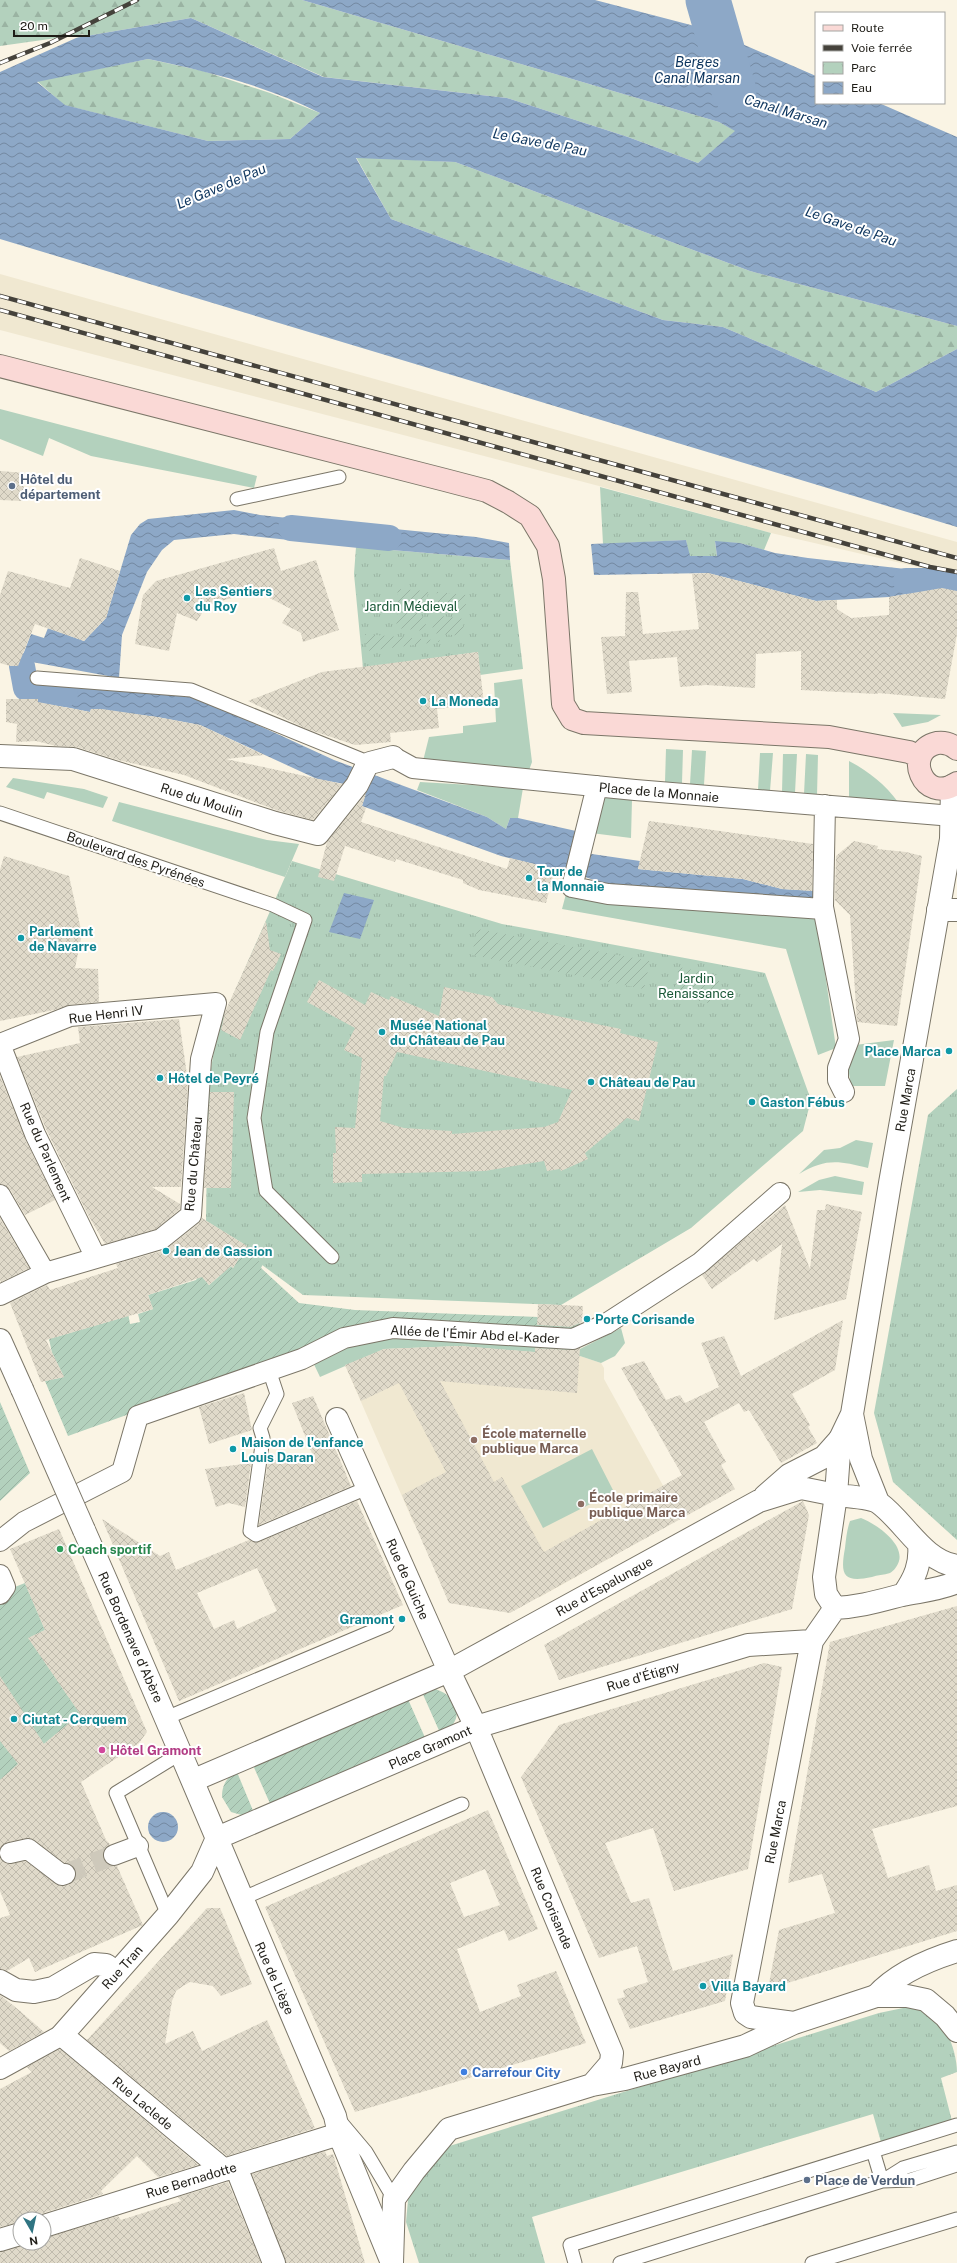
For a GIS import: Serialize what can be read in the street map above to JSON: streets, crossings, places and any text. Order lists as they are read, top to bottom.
{
  "streets": {
    "street": [
      "Place de la Monnaie",
      "Rue du Moulin",
      "Rue Henri IV",
      "Rue Marca",
      "Rue du Parlement",
      "Rue du Château",
      "Allée de l'Émir Abd el-Kader",
      "Rue de Guiche",
      "Rue d'Espalungue",
      "Rue Bordenave d'Abère",
      "Rue d'Étigny",
      "Place Gramont",
      "Rue Corisande",
      "Rue Tran",
      "Rue de Liège",
      "Rue Bayard",
      "Rue Laclede",
      "Rue Bernadotte"
    ],
    "lane": ["Boulevard des Pyrénées"]
  },
  "crossings": [
    ["Place de la Monnaie", "Rue du Moulin"],
    ["Place de la Monnaie", "Rue Marca"],
    ["Rue Henri IV", "Rue du Parlement"],
    ["Rue Henri IV", "Rue du Château"],
    ["Rue Marca", "Rue d'Espalungue"],
    ["Rue Marca", "Rue d'Étigny"],
    ["Rue Marca", "Rue Bayard"],
    ["Rue du Parlement", "Rue du Château"],
    ["Rue de Guiche", "Rue d'Espalungue"],
    ["Rue de Guiche", "Place Gramont"],
    ["Rue d'Espalungue", "Place Gramont"],
    ["Rue d'Étigny", "Place Gramont"],
    ["Rue d'Étigny", "Rue Corisande"],
    ["Place Gramont", "Rue Corisande"],
    ["Place Gramont", "Rue Tran"],
    ["Place Gramont", "Rue de Liège"],
    ["Rue Corisande", "Rue Bayard"],
    ["Rue Tran", "Rue de Liège"],
    ["Rue Tran", "Rue Laclede"],
    ["Rue de Liège", "Rue Bayard"],
    ["Rue de Liège", "Rue Bernadotte"],
    ["Rue Laclede", "Rue Bernadotte"]
  ],
  "water": ["Berges Canal Marsan", "Canal Marsan", "Le Gave de Pau"],
  "parks": ["Jardin Médieval", "Jardin Renaissance"],
  "places": [
    "Hôtel du département",
    "Les Sentiers du Roy",
    "La Moneda",
    "Tour de la Monnaie",
    "Parlement de Navarre",
    "Musée National du Château de Pau",
    "Place Marca",
    "Hôtel de Peyré",
    "Château de Pau",
    "Gaston Fébus",
    "Jean de Gassion",
    "Porte Corisande",
    "École maternelle publique Marca",
    "Maison de l'enfance Louis Daran",
    "École primaire publique Marca",
    "Coach sportif",
    "Gramont",
    "Ciutat - Cerquem",
    "Hôtel Gramont",
    "Villa Bayard",
    "Carrefour City",
    "Place de Verdun"
  ],
  "legend": [
    "Route",
    "Voie ferrée",
    "Parc",
    "Eau"
  ],
  "scale_bar": "20 m",
  "north": "bottom"
}
